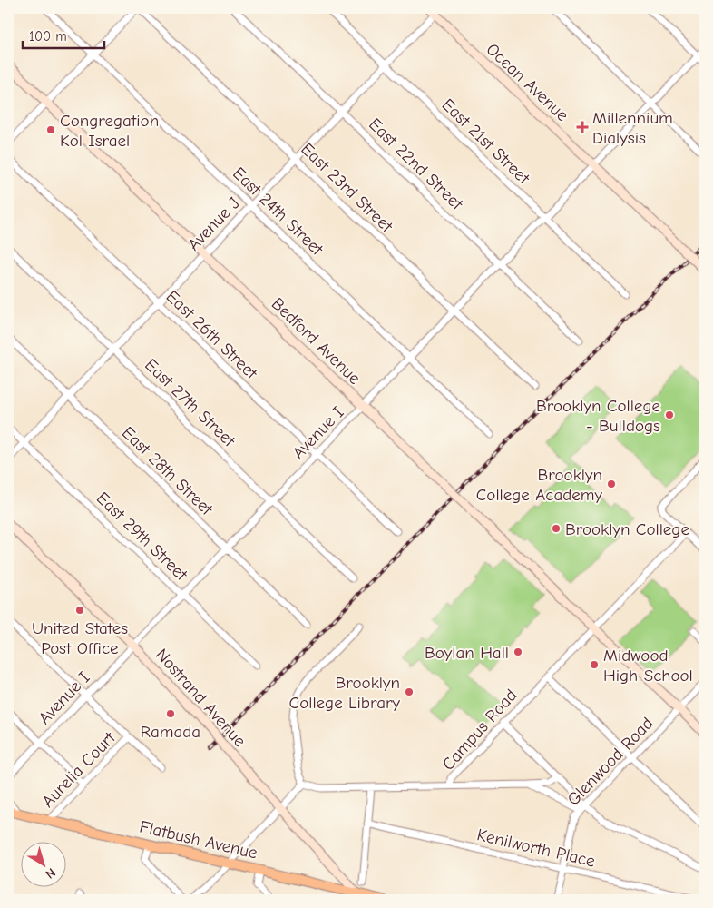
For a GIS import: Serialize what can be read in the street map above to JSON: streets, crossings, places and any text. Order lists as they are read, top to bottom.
{
  "streets": {
    "main road": [
      "Ocean Avenue",
      "Bedford Avenue",
      "Nostrand Avenue",
      "Flatbush Avenue"
    ],
    "street": [
      "East 21st Street",
      "East 22nd Street",
      "East 23rd Street",
      "East 24th Street",
      "Avenue J",
      "East 26th Street",
      "East 27th Street",
      "Avenue I",
      "East 28th Street",
      "East 29th Street",
      "Campus Road",
      "Glenwood Road",
      "Aurelia Court",
      "Kenilworth Place"
    ]
  },
  "crossings": [
    ["Ocean Avenue", "Avenue J"],
    ["Ocean Avenue", "Avenue I"],
    ["East 21st Street", "Avenue J"],
    ["East 21st Street", "Avenue I"],
    ["East 22nd Street", "Avenue J"],
    ["East 22nd Street", "Avenue I"],
    ["East 23rd Street", "Avenue J"],
    ["East 23rd Street", "Avenue I"],
    ["East 24th Street", "Avenue J"],
    ["East 24th Street", "Avenue I"],
    ["Avenue J", "East 26th Street"],
    ["Avenue J", "Bedford Avenue"],
    ["Avenue J", "East 27th Street"],
    ["Avenue J", "East 28th Street"],
    ["Avenue J", "East 29th Street"],
    ["East 26th Street", "Avenue I"],
    ["Bedford Avenue", "Avenue I"],
    ["Bedford Avenue", "Campus Road"],
    ["Bedford Avenue", "Glenwood Road"],
    ["East 27th Street", "Avenue I"],
    ["Avenue I", "East 28th Street"],
    ["Avenue I", "East 29th Street"],
    ["Avenue I", "Nostrand Avenue"],
    ["Nostrand Avenue", "Flatbush Avenue"],
    ["Glenwood Road", "Kenilworth Place"],
    ["Aurelia Court", "Flatbush Avenue"]
  ],
  "places": {
    "health": ["Millennium Dialysis"],
    "other": [
      "Congregation Kol Israel",
      "Brooklyn College - Bulldogs",
      "Brooklyn College Academy",
      "Brooklyn College",
      "United States Post Office",
      "Boylan Hall",
      "Midwood High School",
      "Brooklyn College Library",
      "Ramada"
    ]
  },
  "scale_bar": "100 m",
  "north": "bottom right"
}
